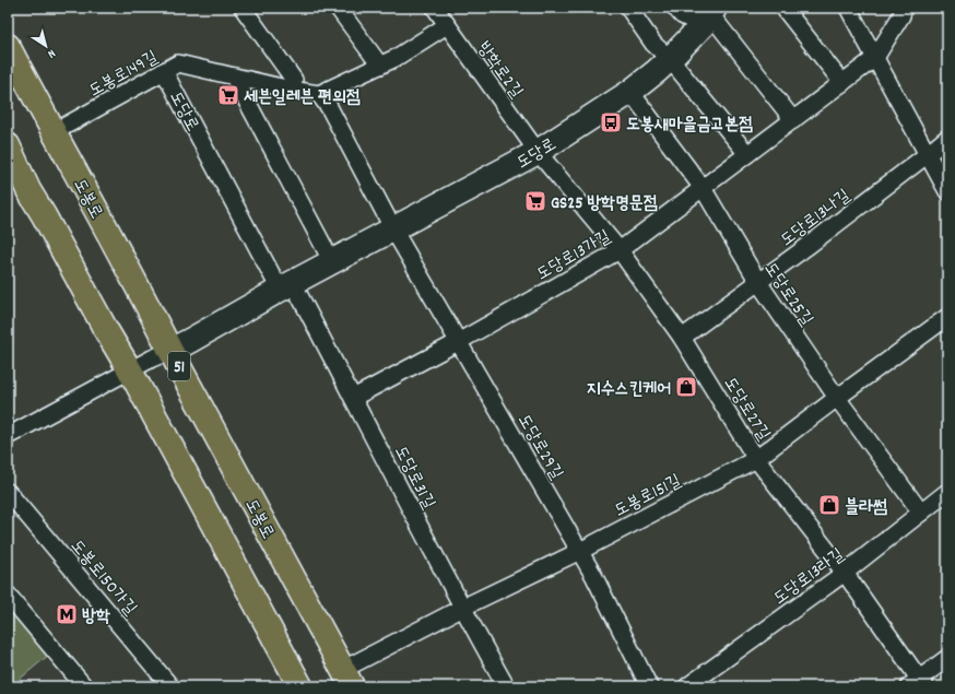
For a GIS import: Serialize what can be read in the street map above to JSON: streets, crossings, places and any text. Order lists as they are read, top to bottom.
{
  "streets": {
    "main road": ["도당로", "도봉로", "51"],
    "street": [
      "방학로2길",
      "도봉로149길",
      "도당로13나길",
      "도당로13가길",
      "도당로25길",
      "도당로27길",
      "도당로29길",
      "도당로31길",
      "도봉로151길",
      "도당로13라길",
      "도봉로150가길"
    ]
  },
  "crossings": [
    ["방학로2길", "도당로"],
    ["방학로2길", "도당로27길"],
    ["도봉로149길", "도당로"],
    ["도봉로149길", "도봉로"],
    ["도당로", "도봉로"],
    ["도당로", "도당로25길"],
    ["도당로", "도당로27길"],
    ["도당로", "도당로29길"],
    ["도당로", "도당로31길"],
    ["도봉로", "도봉로151길"],
    ["도당로13나길", "도당로25길"],
    ["도당로13나길", "도당로27길"],
    ["도당로13가길", "도당로25길"],
    ["도당로13가길", "도당로27길"],
    ["도당로13가길", "도당로29길"],
    ["도당로13가길", "도당로31길"],
    ["도당로25길", "도봉로151길"],
    ["도당로25길", "도당로13라길"],
    ["도당로27길", "도봉로151길"],
    ["도당로27길", "도당로13라길"],
    ["도당로29길", "도봉로151길"],
    ["도당로31길", "도봉로151길"]
  ],
  "places": {
    "supermarket": ["세븐일레븐 편의점", "GS25 방학명문점"],
    "bus stop": ["도봉새마을금고본점"],
    "shop": ["지수스킨케어", "블라썸"],
    "metro station": ["방학"]
  },
  "north": "bottom right"
}
